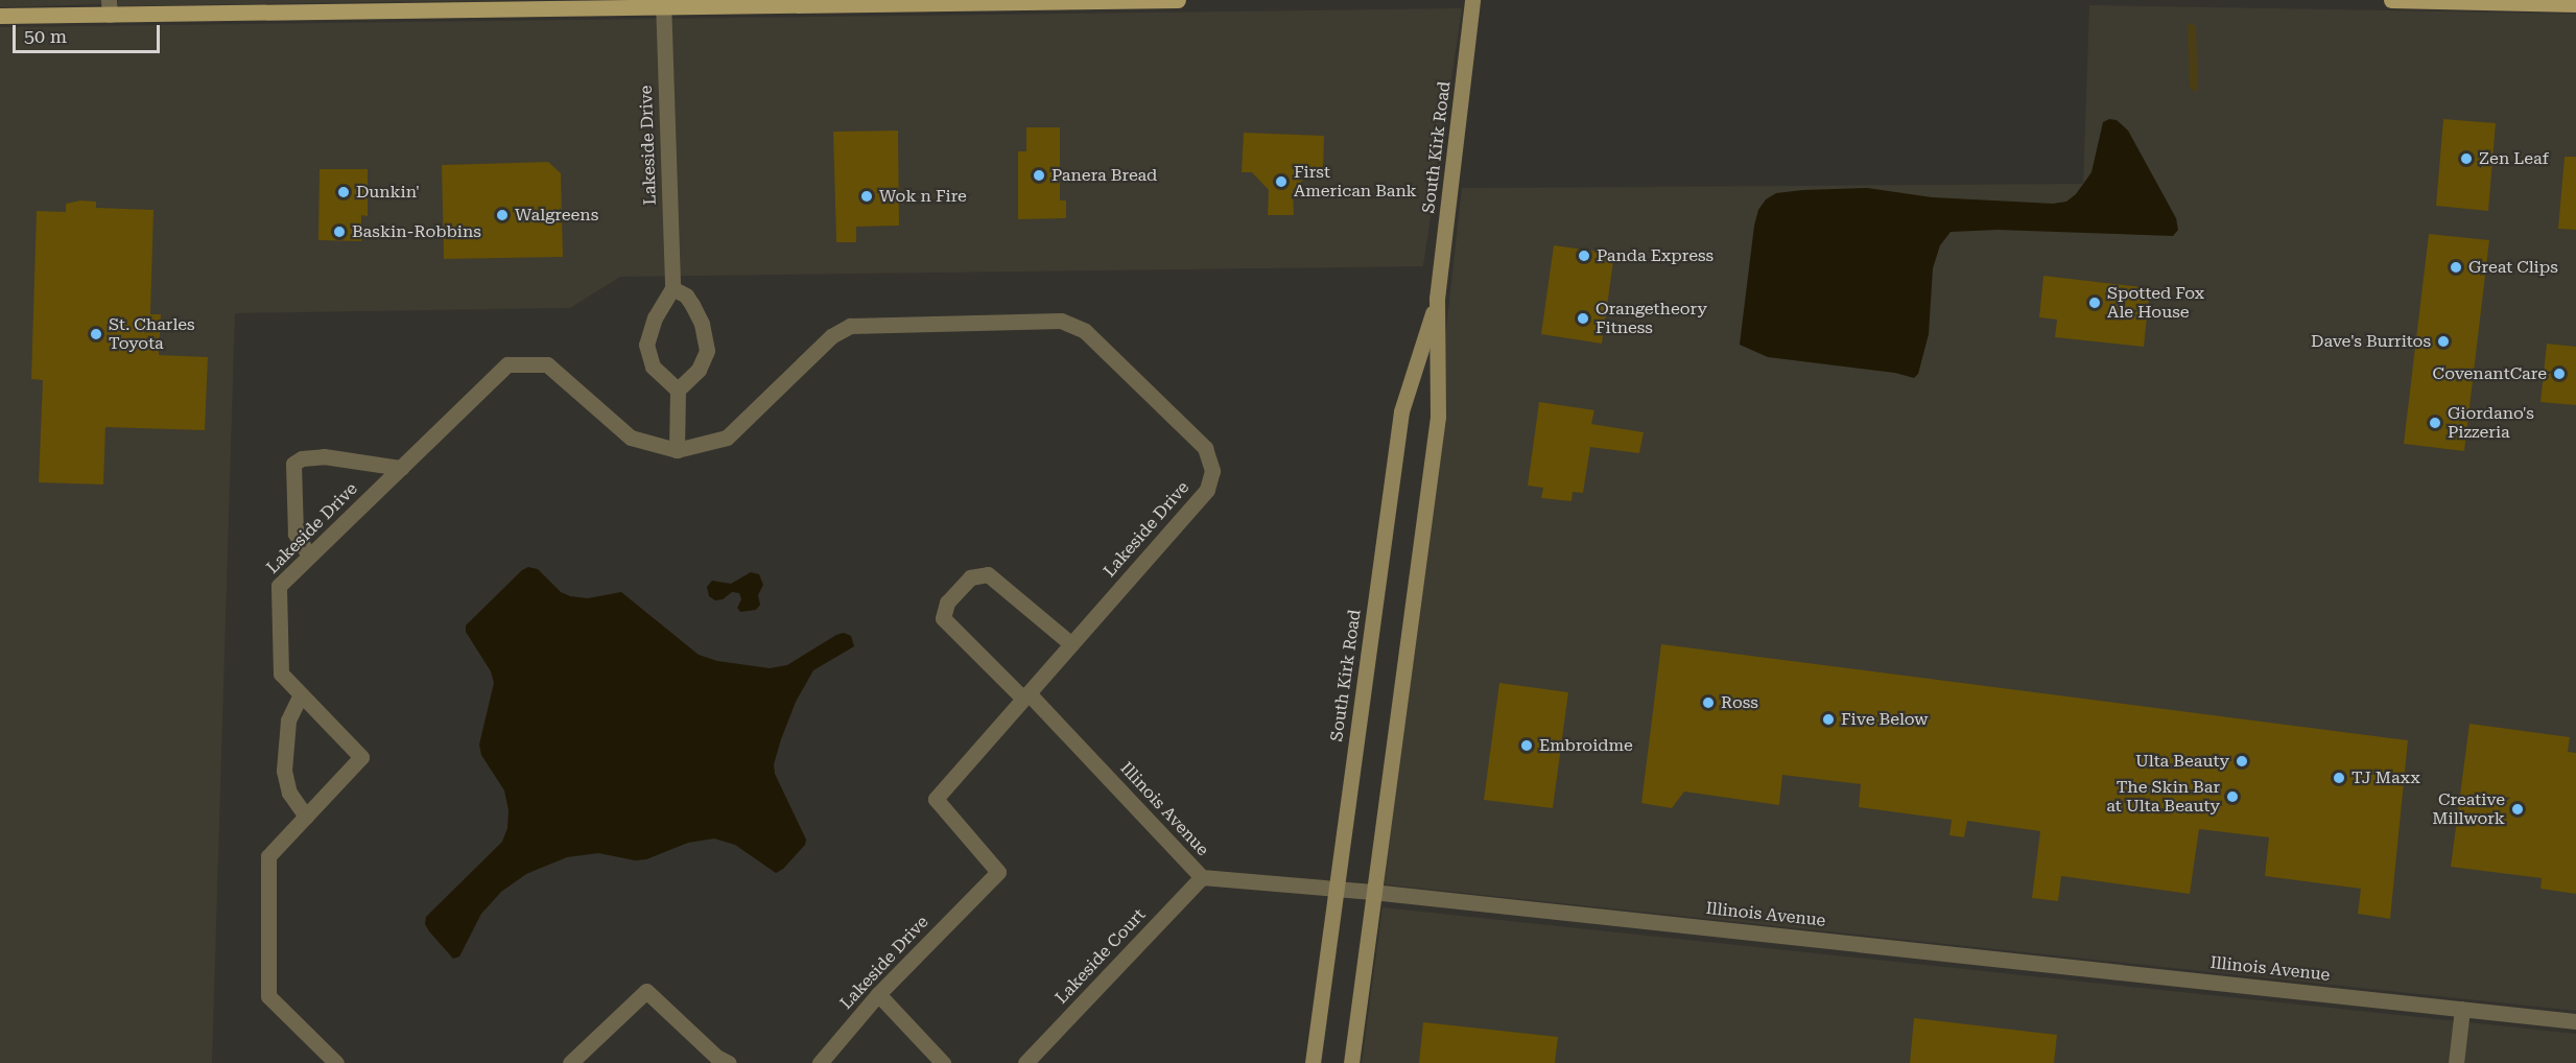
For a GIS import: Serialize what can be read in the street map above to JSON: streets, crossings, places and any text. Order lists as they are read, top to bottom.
{
  "streets": {
    "main road": ["South Kirk Road"],
    "street": ["Lakeside Drive", "Illinois Avenue", "Lakeside Court"]
  },
  "crossings": [
    ["Lakeside Drive", "Illinois Avenue"],
    ["South Kirk Road", "Illinois Avenue"],
    ["Illinois Avenue", "Lakeside Court"]
  ],
  "places": [
    "Zen Leaf",
    "Panera Bread",
    "First American Bank",
    "Dunkin'",
    "Wok n Fire",
    "Walgreens",
    "Baskin-Robbins",
    "Panda Express",
    "Great Clips",
    "Spotted Fox Ale House",
    "Orangetheory Fitness",
    "St. Charles Toyota",
    "Dave's Burritos",
    "CovenantCare",
    "Giordano's Pizzeria",
    "Ross",
    "Five Below",
    "Embroidme",
    "Ulta Beauty",
    "TJ Maxx",
    "The Skin Bar at Ulta Beauty",
    "Creative Millwork"
  ],
  "scale_bar": "50 m"
}
